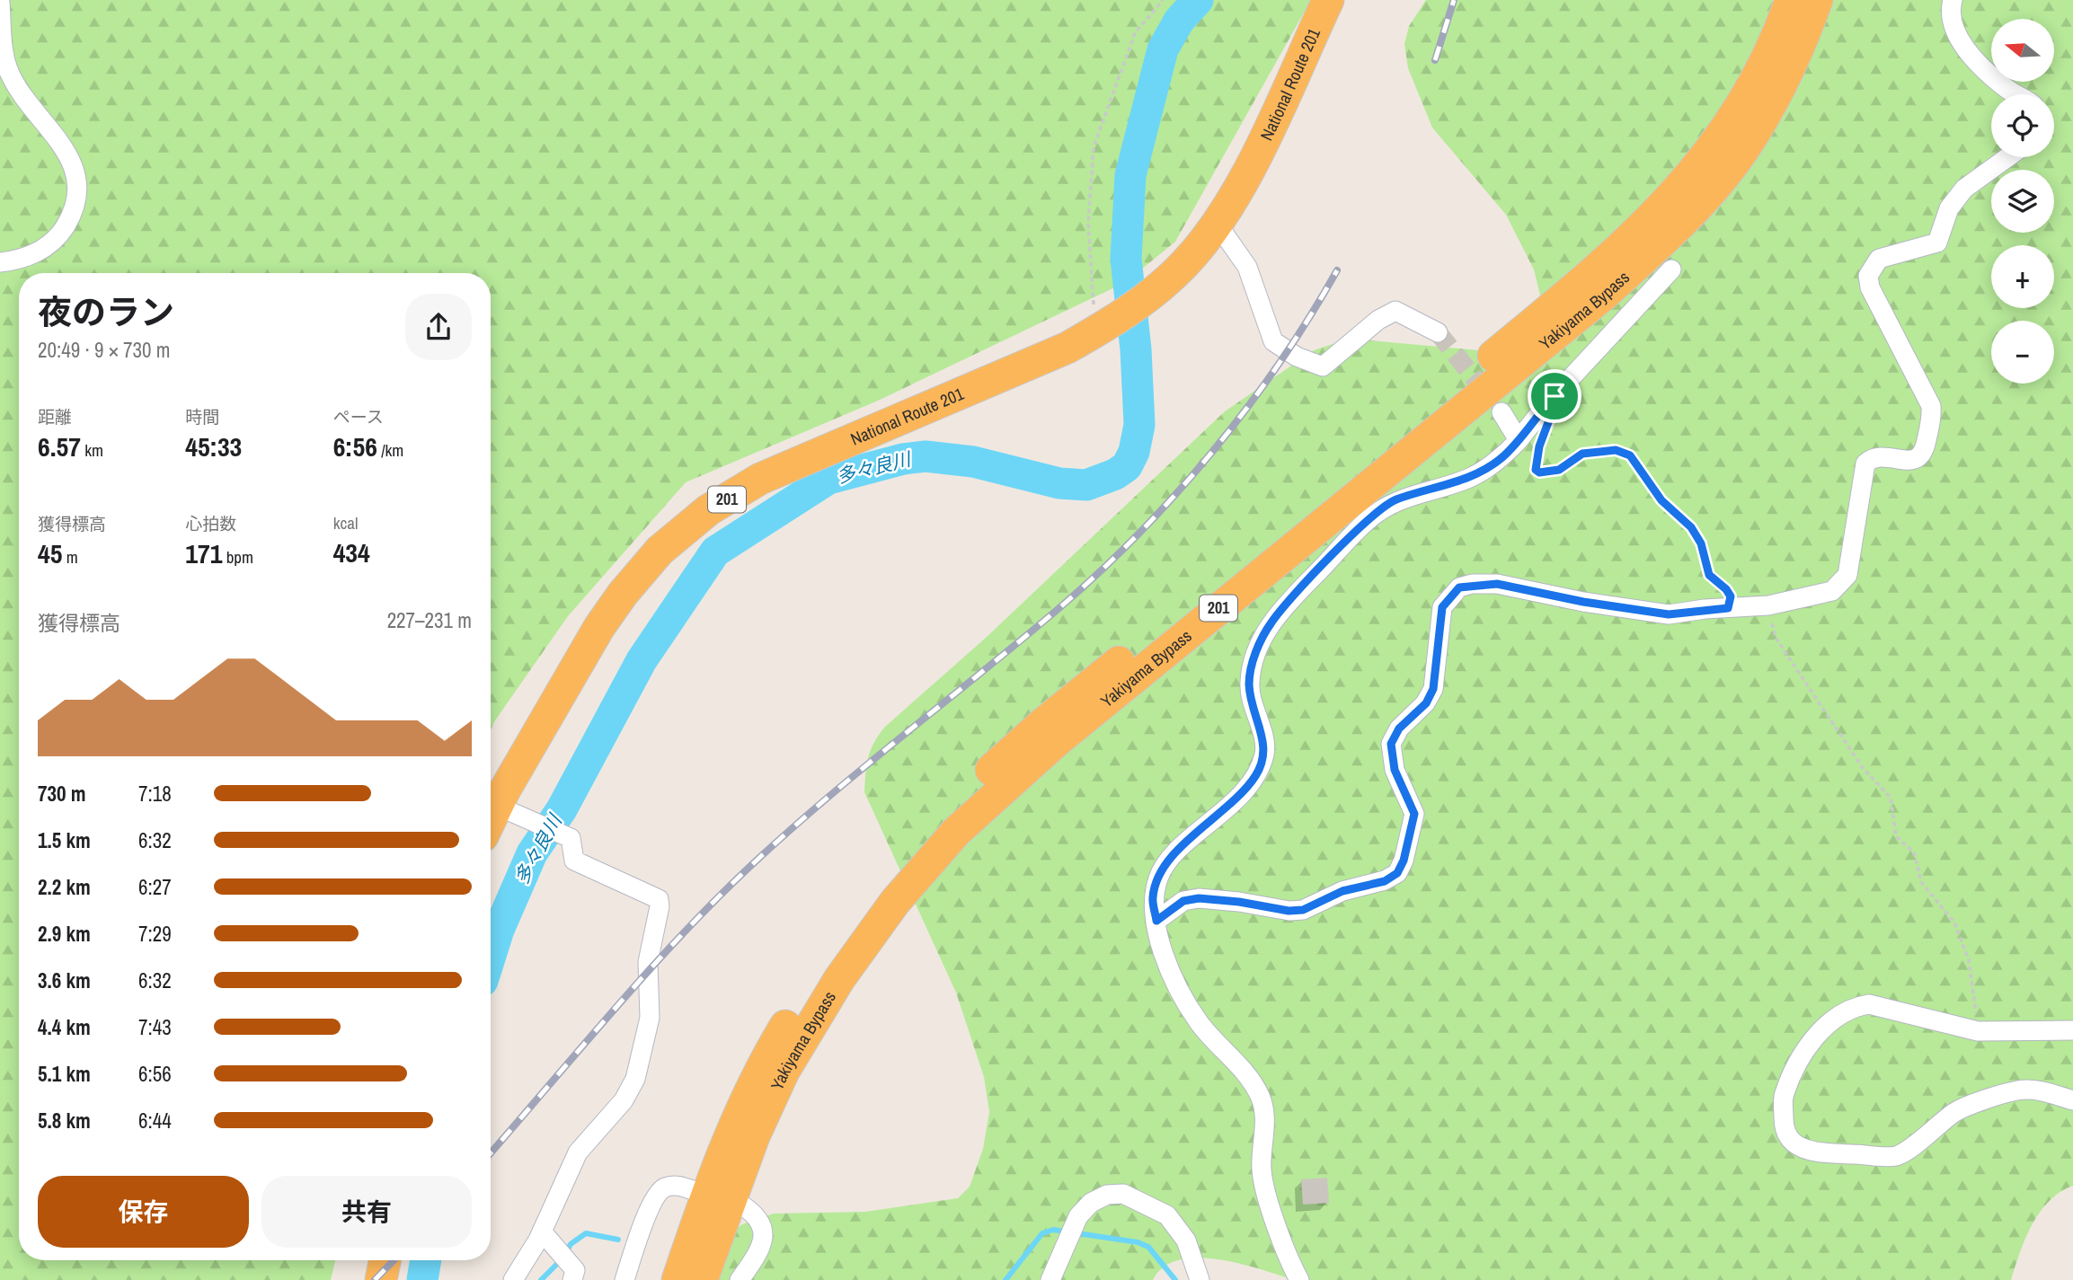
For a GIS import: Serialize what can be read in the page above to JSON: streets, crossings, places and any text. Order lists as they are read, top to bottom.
{
  "streets": {
    "highway": ["National Route 201", "Yakiyama Bypass", "201"]
  },
  "water": ["多々良川"],
  "north": "left",
  "page": {
    "map_buttons": ["+", "−"],
    "heading": ["夜のラン", "20:49 · 9 × 730 m"],
    "stats": [
      ["距離", "6.57 km"],
      ["時間", "45:33"],
      ["ペース", "6:56 /km"],
      ["獲得標高", "45 m"],
      ["心拍数", "171 bpm"],
      ["kcal", "434"]
    ],
    "chart": ["獲得標高", "227–231 m"],
    "list": [
      {
        "name": "730 m",
        "note": "7:18"
      },
      {
        "name": "1.5 km",
        "note": "6:32"
      },
      {
        "name": "2.2 km",
        "note": "6:27"
      },
      {
        "name": "2.9 km",
        "note": "7:29"
      },
      {
        "name": "3.6 km",
        "note": "6:32"
      },
      {
        "name": "4.4 km",
        "note": "7:43"
      },
      {
        "name": "5.1 km",
        "note": "6:56"
      },
      {
        "name": "5.8 km",
        "note": "6:44"
      }
    ],
    "buttons": ["保存", "共有"]
  }
}
